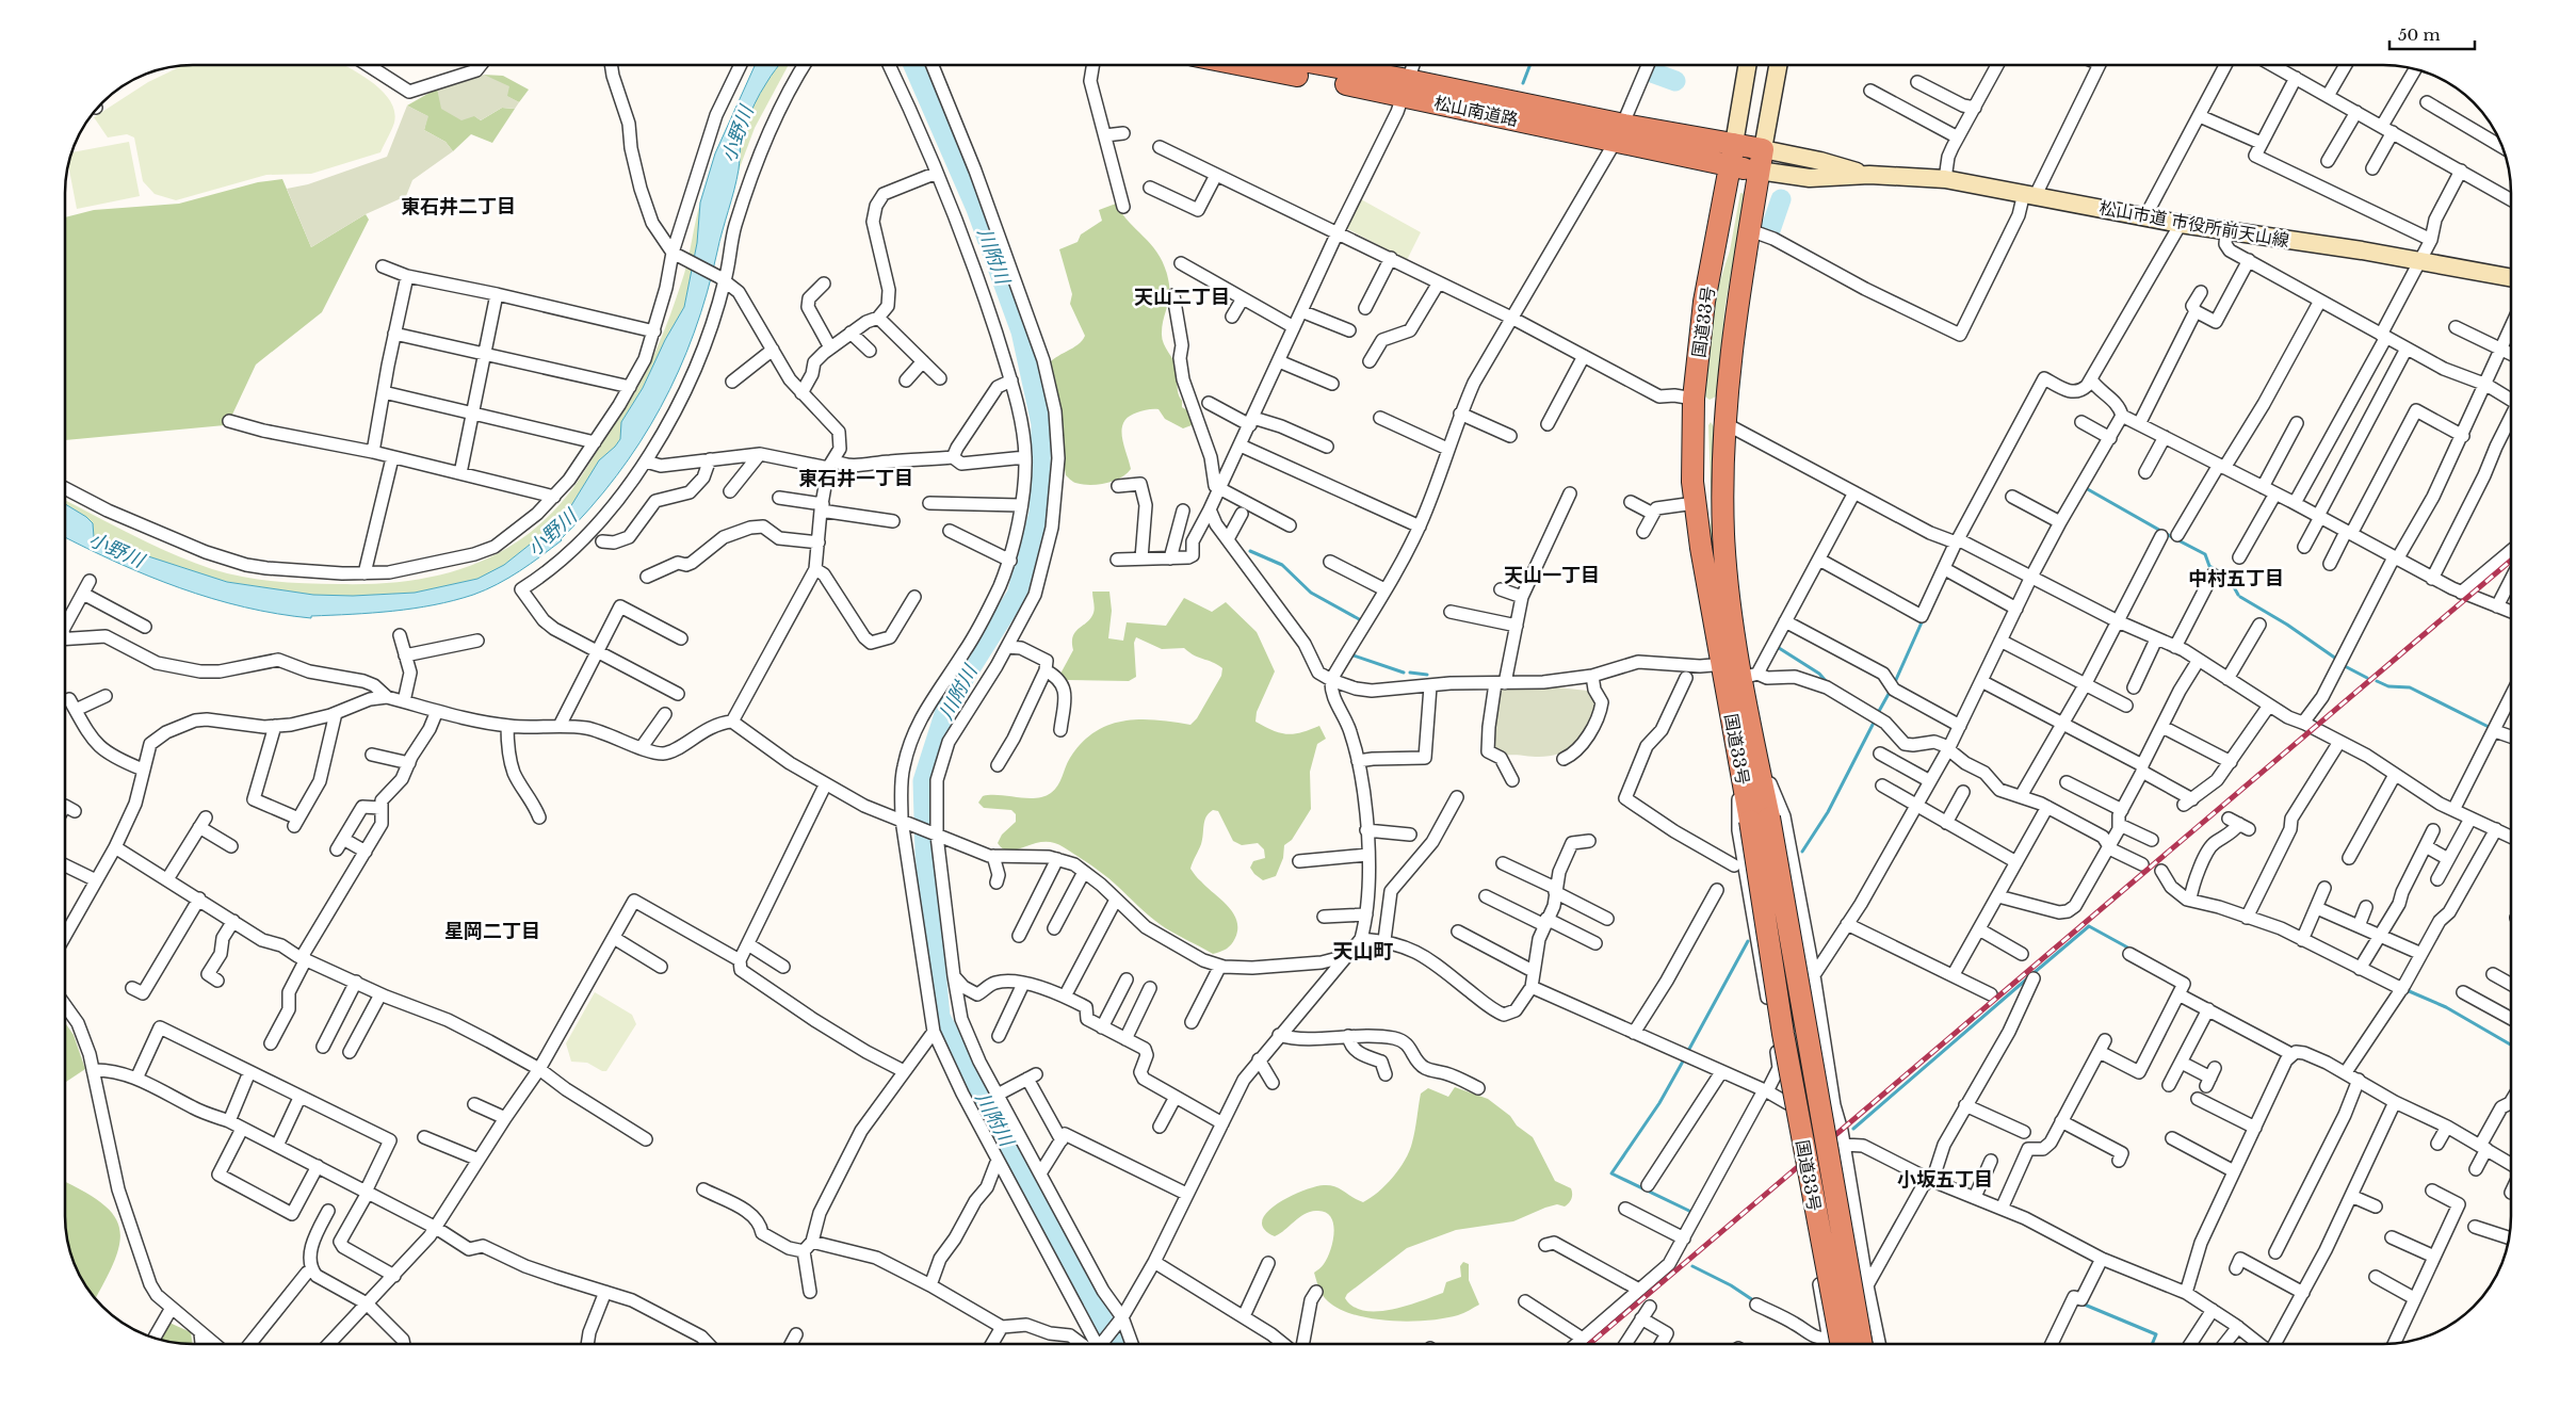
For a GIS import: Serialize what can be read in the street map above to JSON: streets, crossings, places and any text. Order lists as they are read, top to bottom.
{
  "streets": {
    "highway": ["松山南道路", "国道33号"],
    "street": ["松山市道 市役所前天山線"]
  },
  "crossings": [
    ["松山南道路", "松山市道 市役所前天山線"],
    ["松山南道路", "国道33号"],
    ["松山市道 市役所前天山線", "国道33号"]
  ],
  "districts": [
    "東石井二丁目",
    "天山二丁目",
    "東石井一丁目",
    "天山一丁目",
    "中村五丁目",
    "星岡二丁目",
    "天山町",
    "小坂五丁目"
  ],
  "water": ["小野川", "川附川"],
  "scale_bar": "50 m"
}
